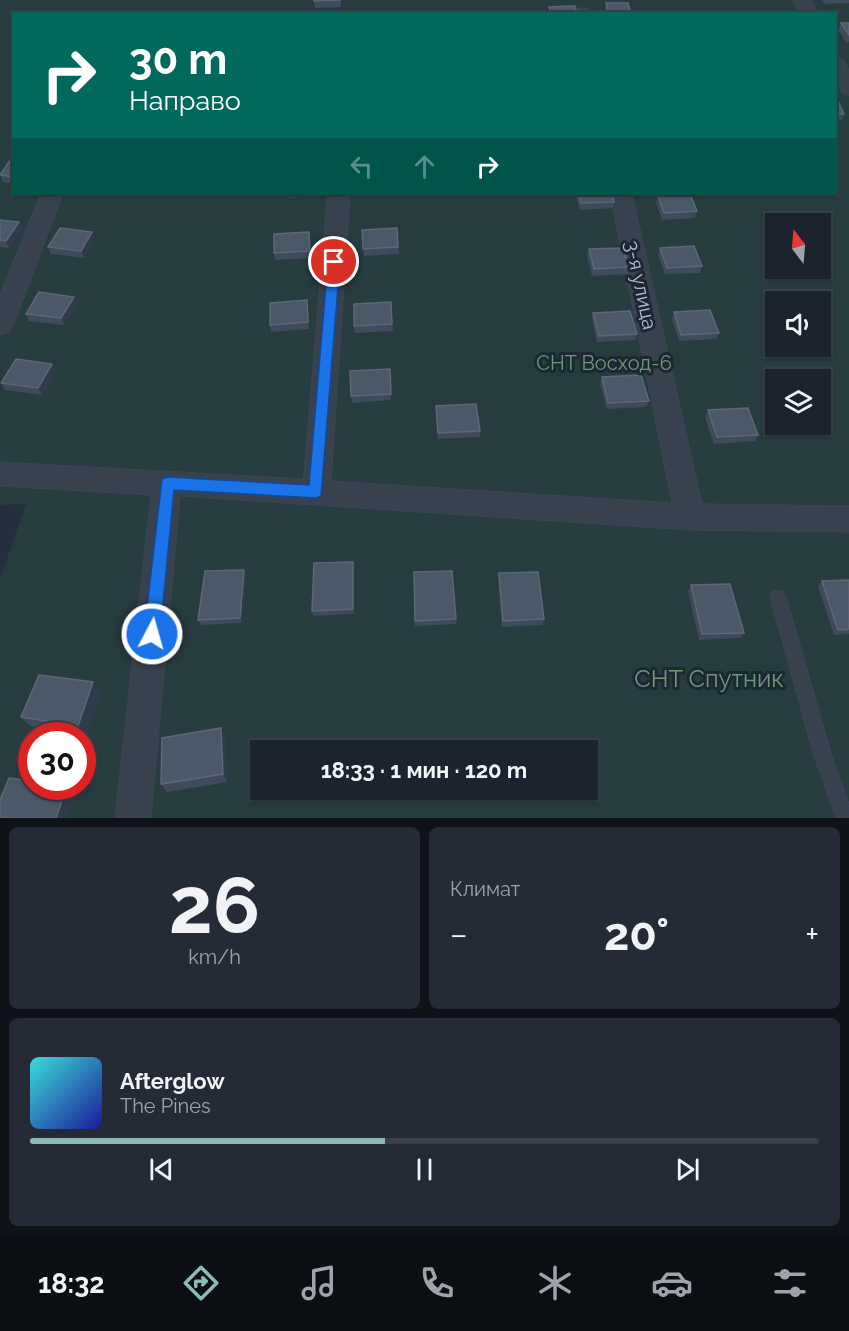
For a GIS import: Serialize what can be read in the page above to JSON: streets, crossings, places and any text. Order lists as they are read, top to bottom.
{
  "streets": {
    "street": ["3-я улица"]
  },
  "parks": ["СНТ Восход-6", "СНТ Спутник"],
  "north": "top",
  "page": {
    "turn": ["30 m", "Направо"],
    "limit": "30",
    "trip": "18:33 · 1 мин · 120 m",
    "tile": [
      ["26", "km/h"],
      "Климат"
    ],
    "heat": ["−", "20°", "+"],
    "song": ["Afterglow", "The Pines"],
    "tabs": "18:32"
  }
}
